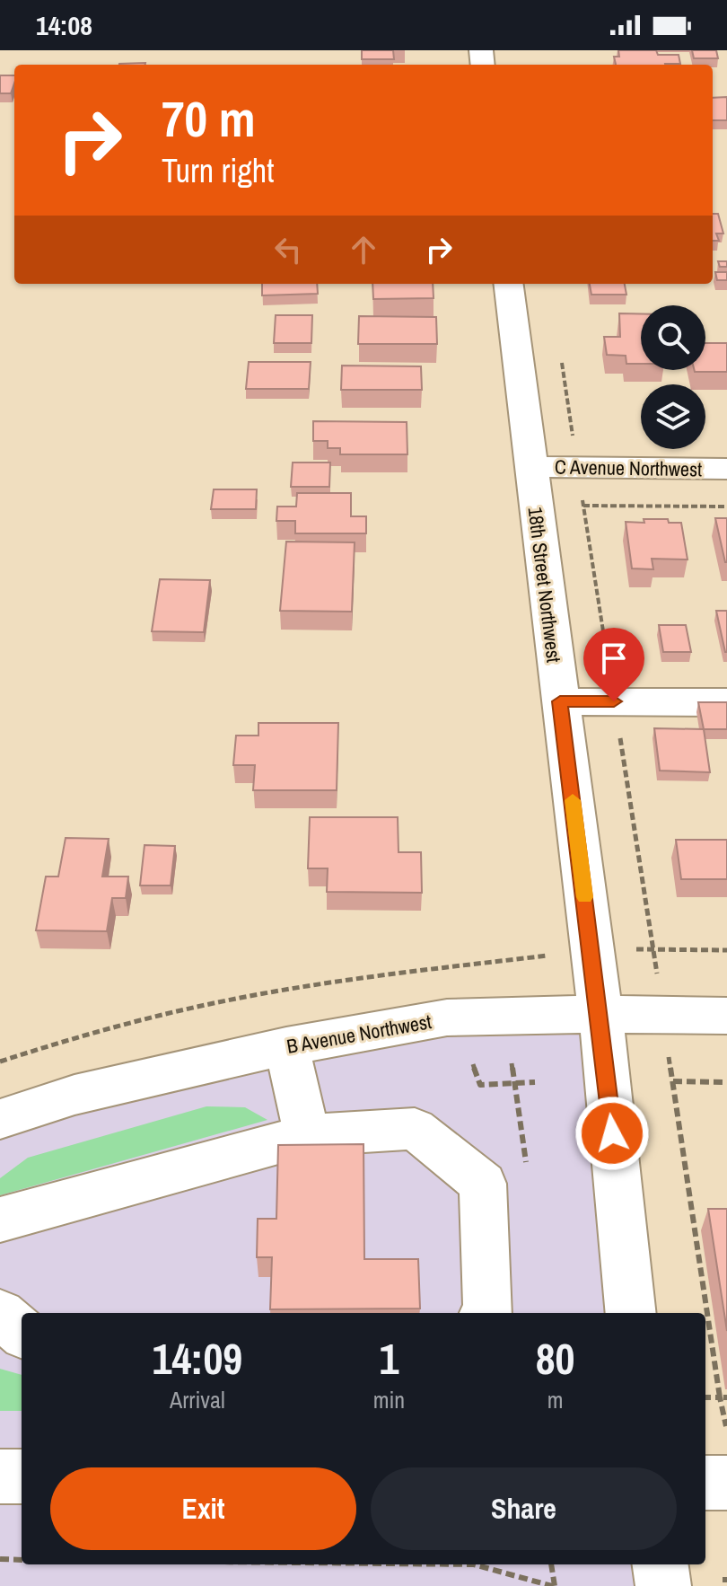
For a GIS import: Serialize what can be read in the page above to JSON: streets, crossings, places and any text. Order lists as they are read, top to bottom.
{
  "streets": {
    "street": ["C Avenue Northwest", "18th Street Northwest", "B Avenue Northwest"]
  },
  "crossings": [
    ["C Avenue Northwest", "18th Street Northwest"],
    ["18th Street Northwest", "B Avenue Northwest"]
  ],
  "page": {
    "status": "14:08",
    "turn": ["70 m", "Turn right"],
    "eta": [
      "14:09",
      "Arrival",
      "1",
      "min",
      "80",
      "m"
    ],
    "buttons": ["Exit", "Share"]
  }
}
